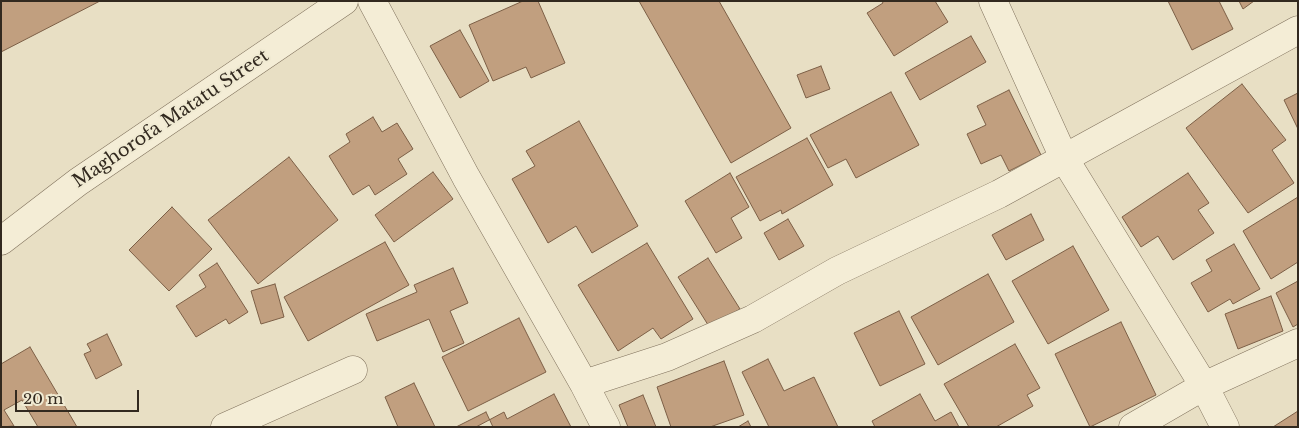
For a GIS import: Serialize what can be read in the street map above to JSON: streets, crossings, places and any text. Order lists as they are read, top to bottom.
{
  "streets": {
    "street": ["Maghorofa Matatu Street"]
  },
  "scale_bar": "20 m"
}
